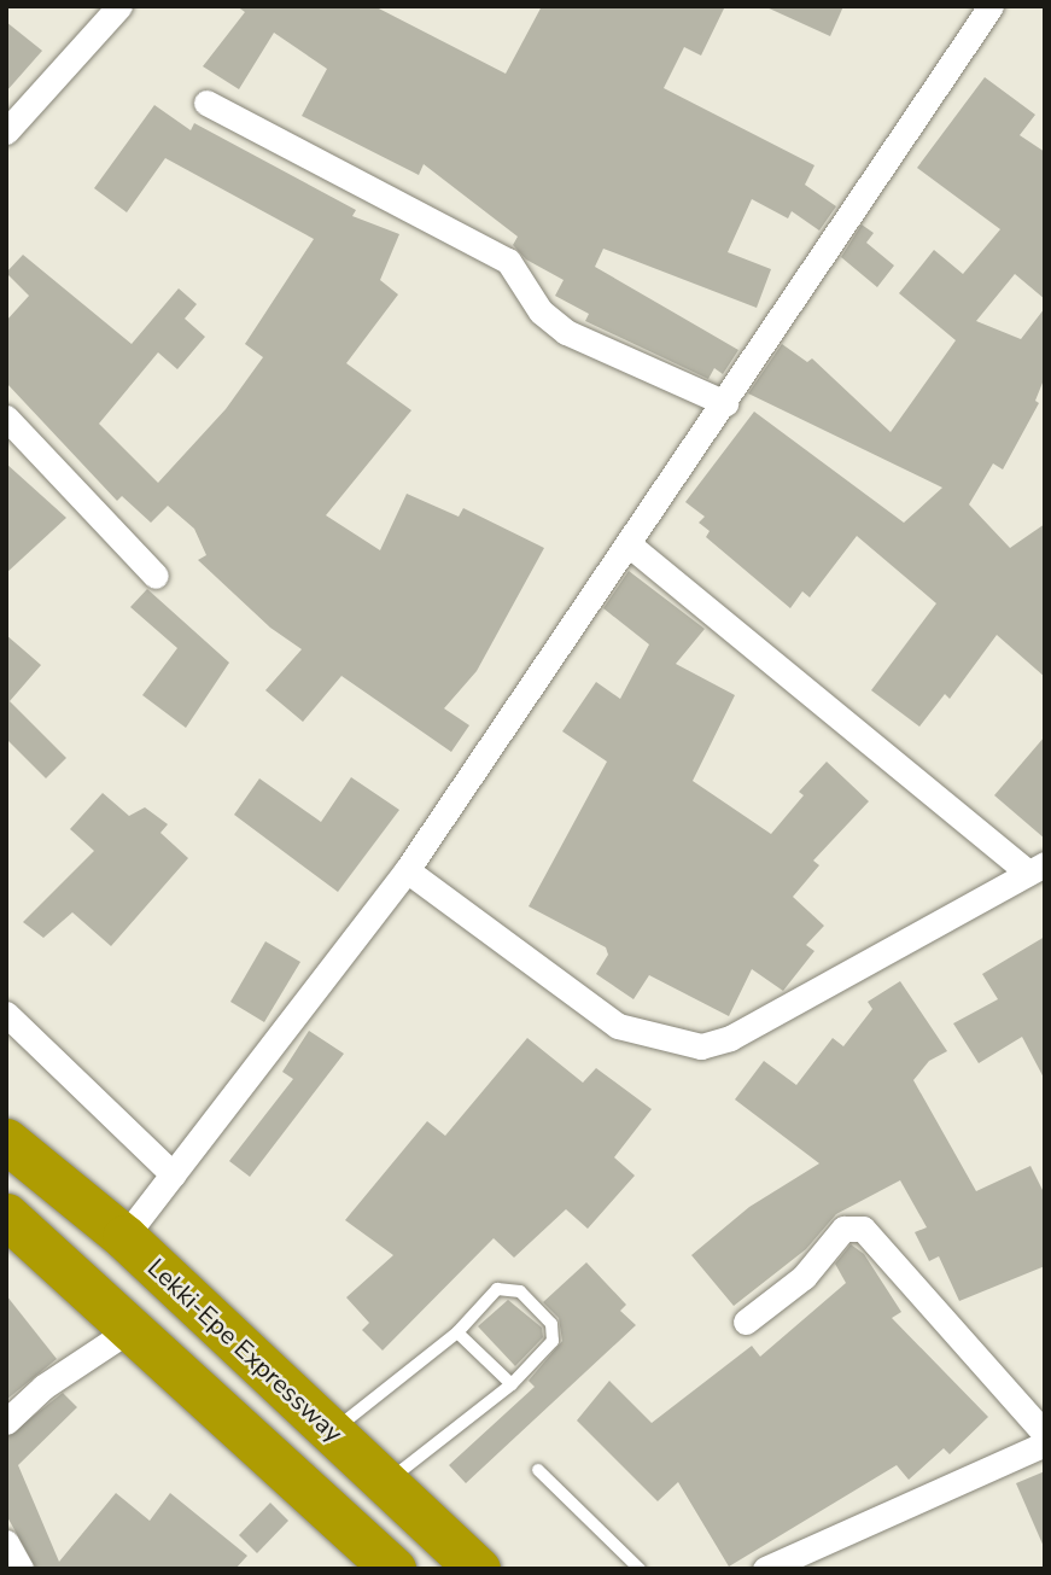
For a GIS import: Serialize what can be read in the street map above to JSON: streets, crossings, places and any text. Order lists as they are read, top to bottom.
{
  "streets": {
    "highway": ["Lekki-Epe Expressway"]
  }
}
